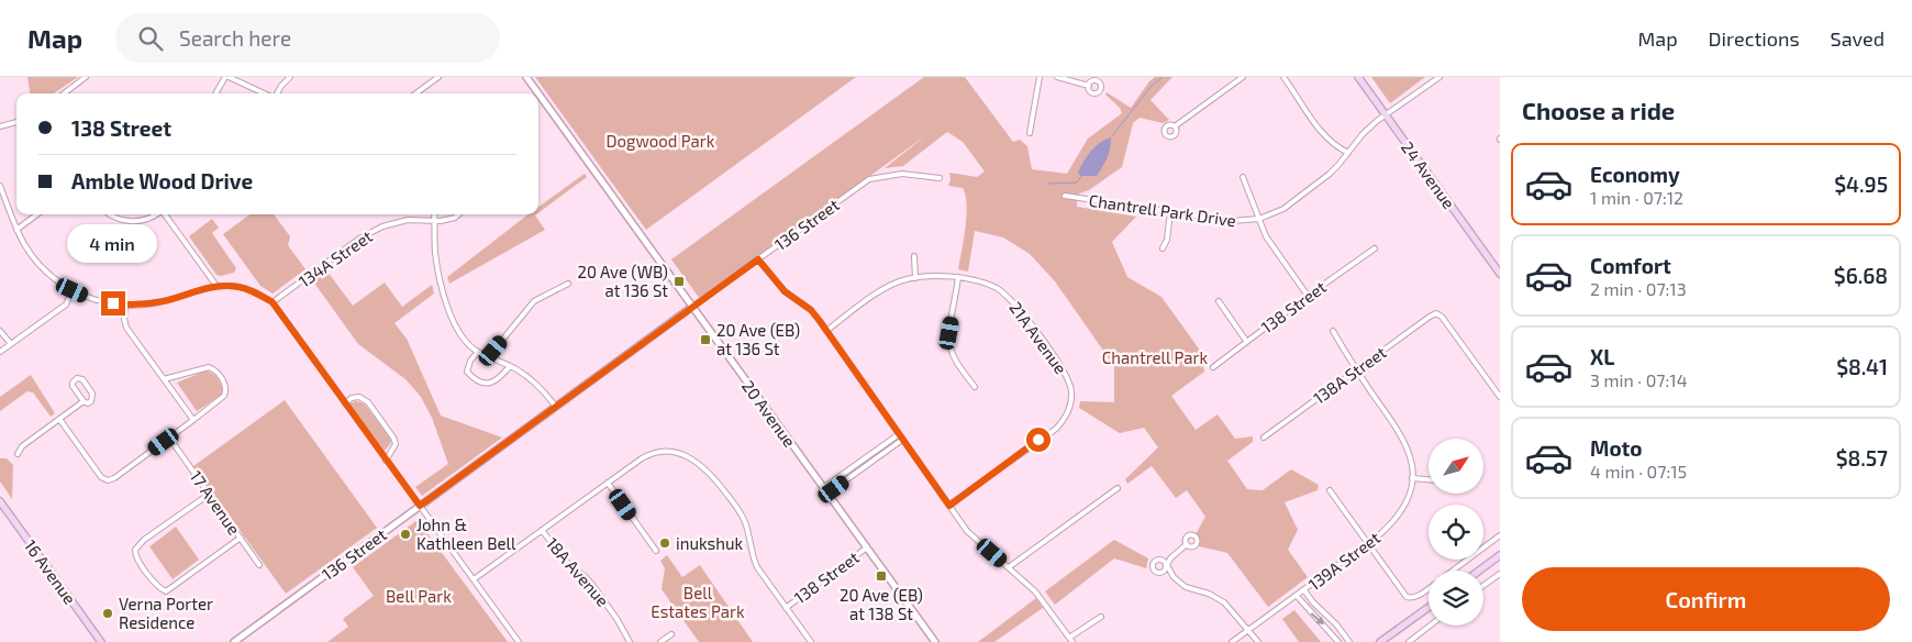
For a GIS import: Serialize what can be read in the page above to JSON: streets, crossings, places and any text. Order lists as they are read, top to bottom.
{
  "streets": {
    "main road": ["24 Avenue", "16 Avenue"],
    "street": [
      "Chantrell Park Drive",
      "136 Street",
      "134A Street",
      "138 Street",
      "21A Avenue",
      "138A Street",
      "20 Avenue",
      "17 Avenue",
      "139A Street",
      "18A Avenue"
    ]
  },
  "crossings": [
    ["24 Avenue", "Chantrell Park Drive"],
    ["136 Street", "20 Avenue"],
    ["138 Street", "20 Avenue"]
  ],
  "parks": [
    "Dogwood Park",
    "Chantrell Park",
    "Bell Estates Park",
    "Bell Park"
  ],
  "places": {
    "transit": ["20 Ave (WB) at 136 St", "20 Ave (EB) at 136 St", "20 Ave (EB) at 138 St"],
    "other": ["John & Kathleen Bell", "inukshuk", "Verna Porter Residence"]
  },
  "north": "top right",
  "page": {
    "header": "Map",
    "search": "Search here",
    "nav": ["Map", "Directions", "Saved"],
    "heading": "Choose a ride",
    "banner": ["138 Street", "Amble Wood Drive"],
    "list": [
      {
        "name": "Economy",
        "note": "1 min · 07:12",
        "value": "$4.95"
      },
      {
        "name": "Comfort",
        "note": "2 min · 07:13",
        "value": "$6.68"
      },
      {
        "name": "XL",
        "note": "3 min · 07:14",
        "value": "$8.41"
      },
      {
        "name": "Moto",
        "note": "4 min · 07:15",
        "value": "$8.57"
      }
    ],
    "bubble": "4 min",
    "buttons": "Confirm"
  }
}
